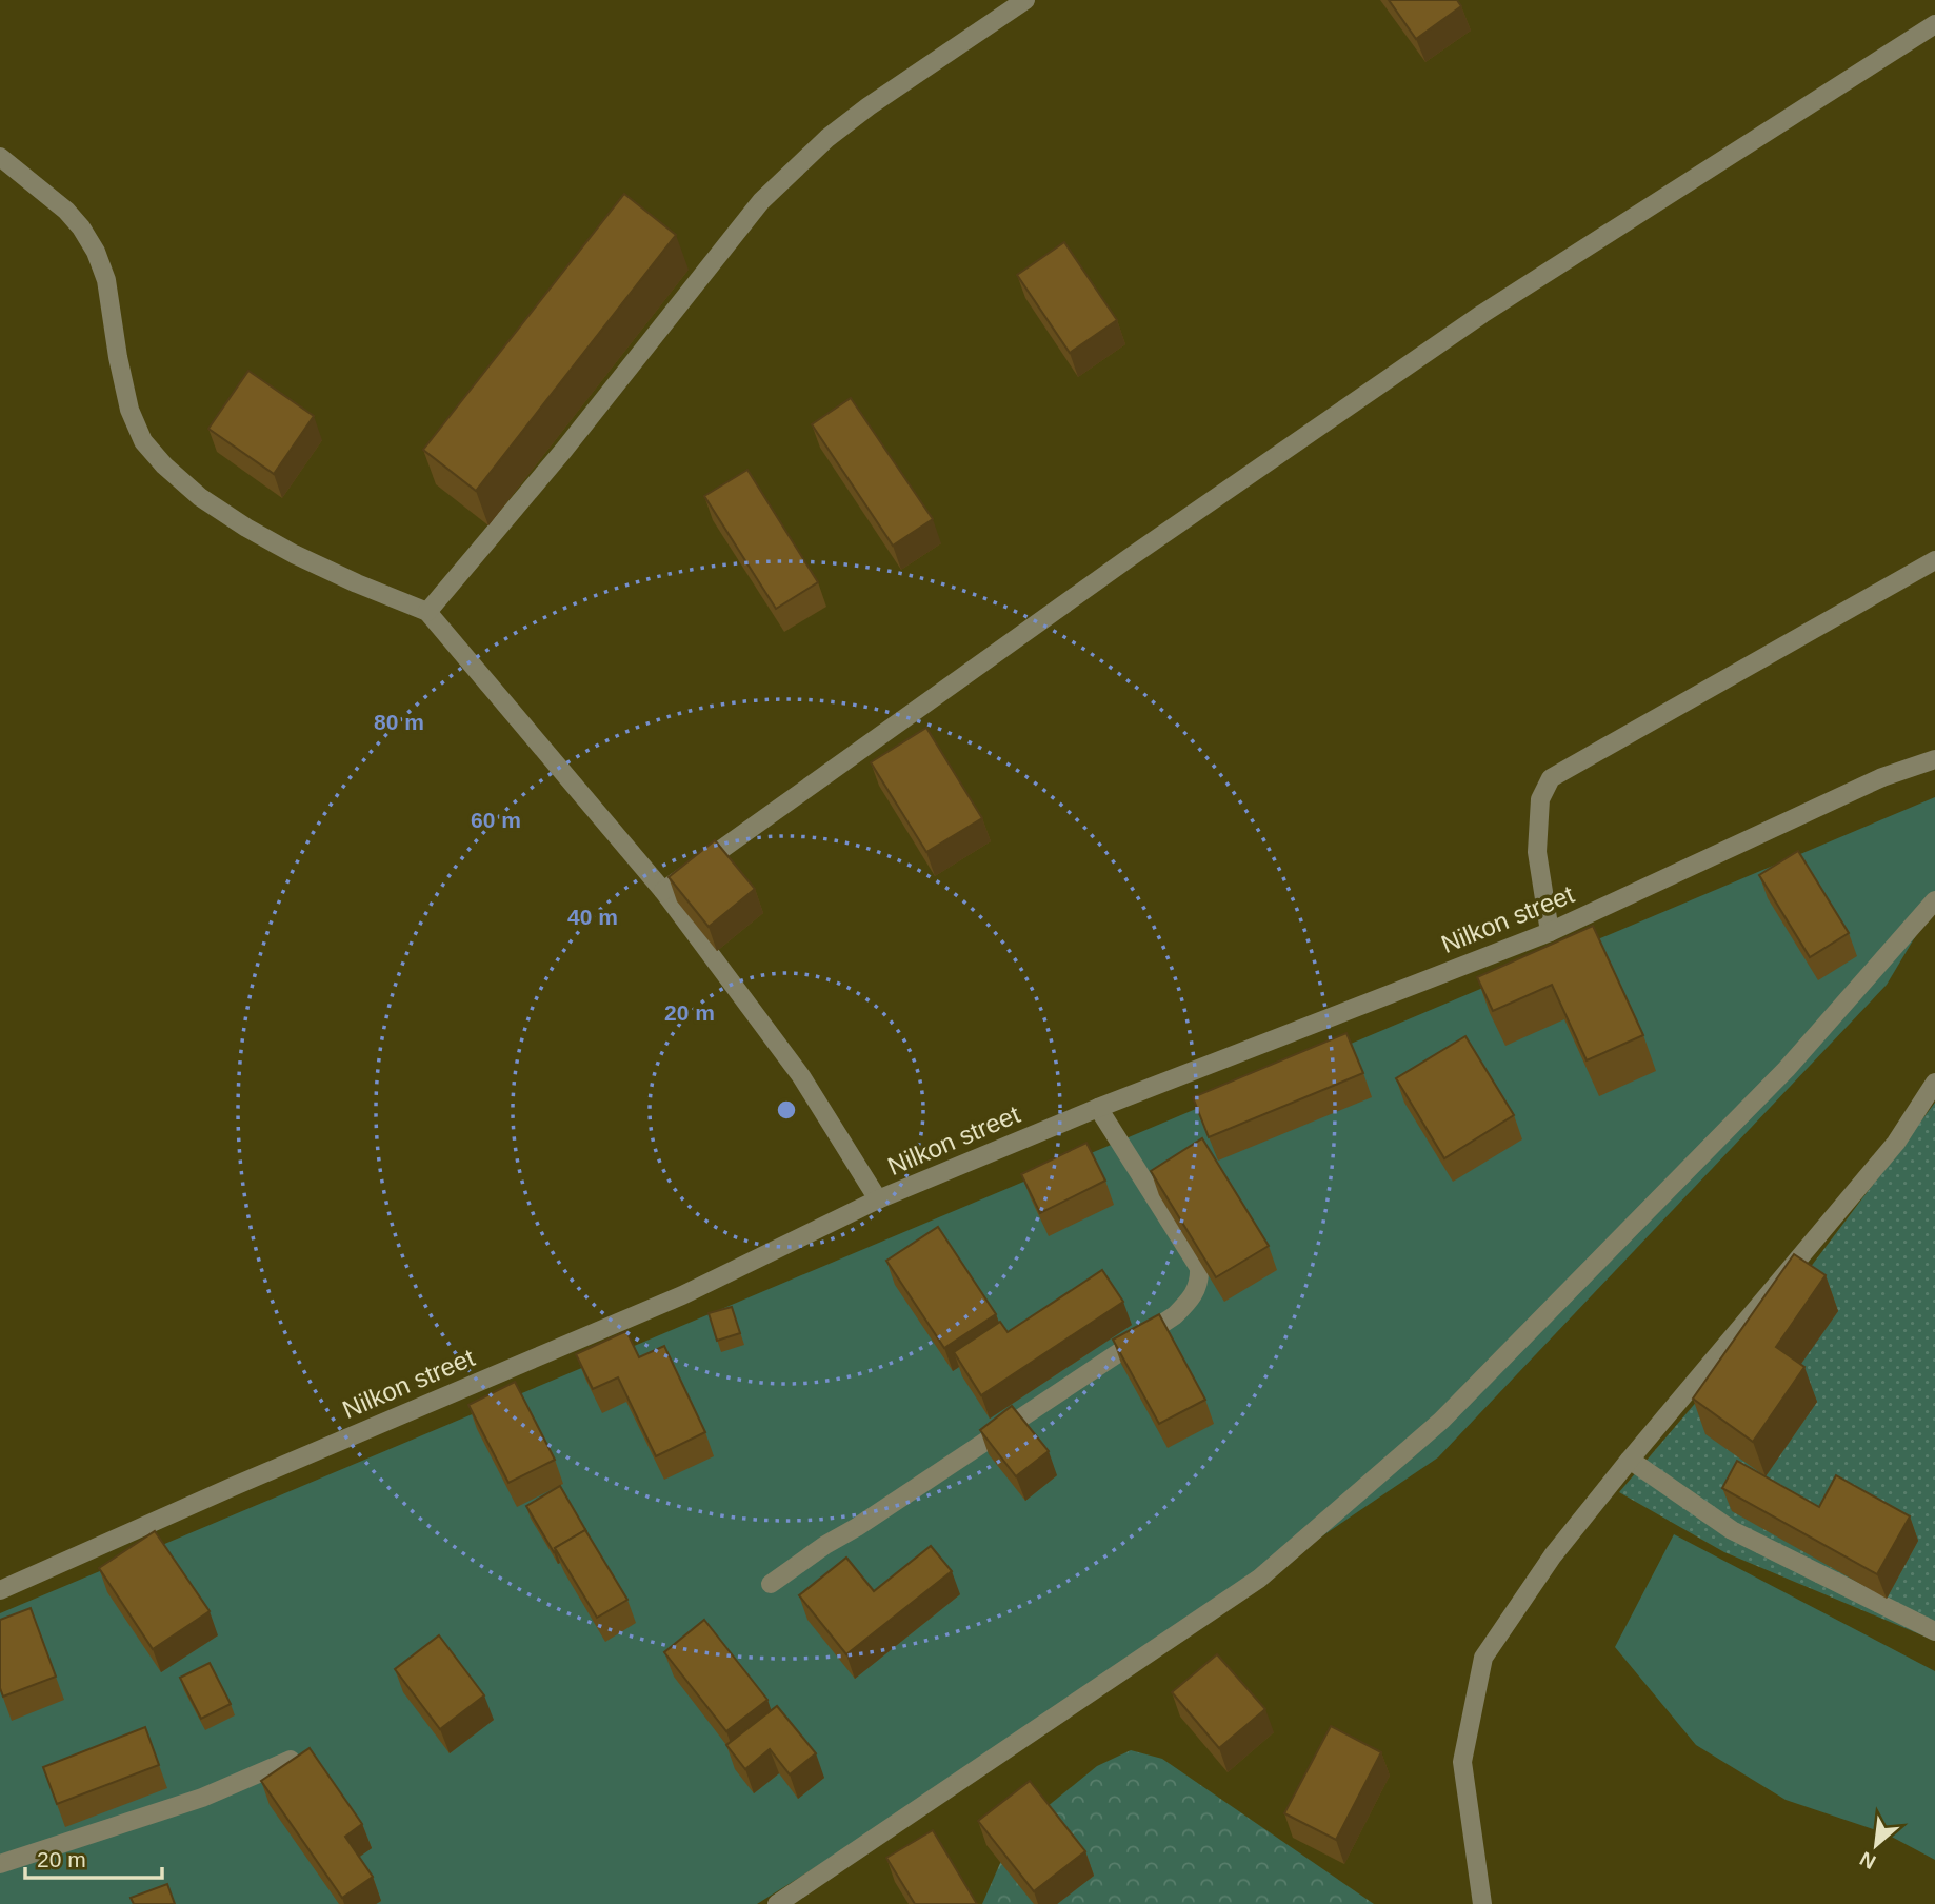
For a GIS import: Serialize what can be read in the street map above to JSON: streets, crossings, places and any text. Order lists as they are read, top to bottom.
{
  "streets": {
    "street": ["Nilkon street"]
  },
  "scale_bar": "20 m",
  "north": "bottom left",
  "rings": [
    "80 m",
    "60 m",
    "40 m",
    "20 m"
  ]
}
